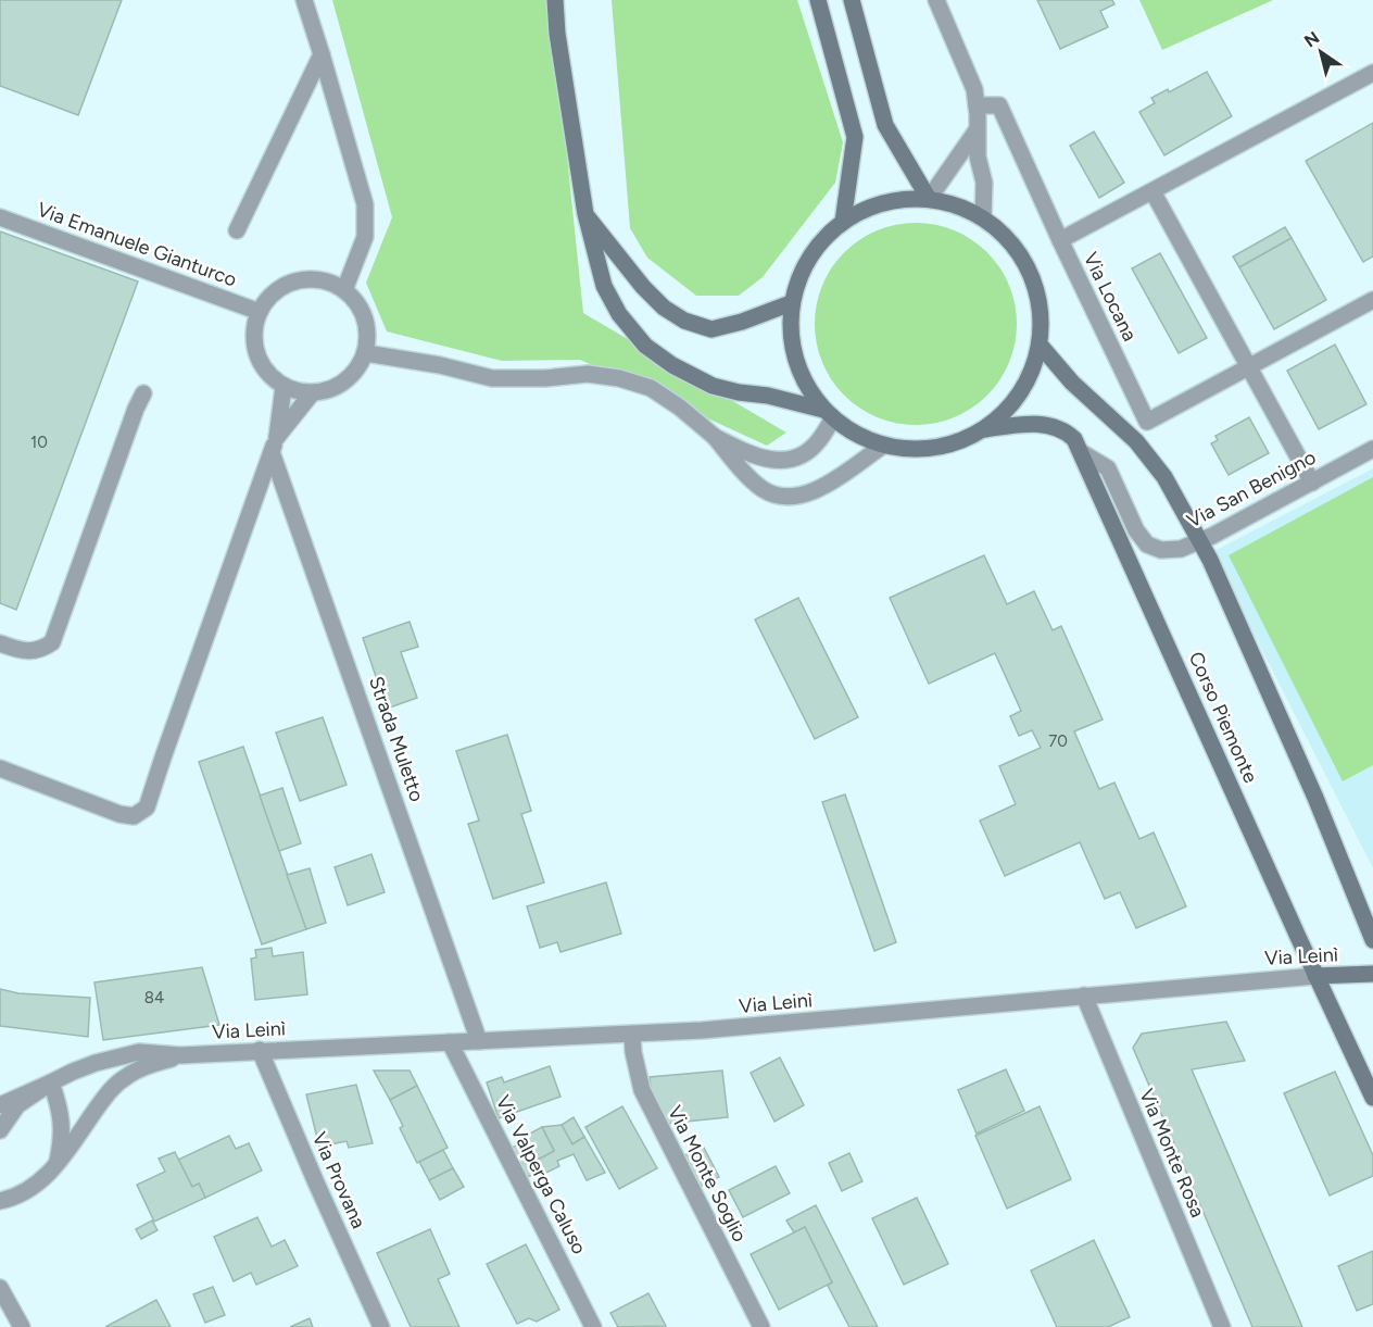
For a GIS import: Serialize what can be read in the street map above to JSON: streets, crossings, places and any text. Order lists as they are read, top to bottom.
{
  "streets": {
    "main road": ["Corso Piemonte", "Via Leinì"],
    "street": [
      "Via Emanuele Gianturco",
      "Via Locana",
      "Via San Benigno",
      "Strada Muletto",
      "Via Monte Rosa",
      "Via Monte Soglio",
      "Via Valperga Caluso",
      "Via Provana"
    ]
  },
  "crossings": [
    ["Via San Benigno", "Corso Piemonte"],
    ["Corso Piemonte", "Via Leinì"],
    ["Strada Muletto", "Via Leinì"],
    ["Via Leinì", "Via Monte Rosa"],
    ["Via Leinì", "Via Monte Soglio"],
    ["Via Leinì", "Via Valperga Caluso"],
    ["Via Leinì", "Via Provana"]
  ],
  "house_numbers": ["10", "70", "84"],
  "north": "top left"
}
